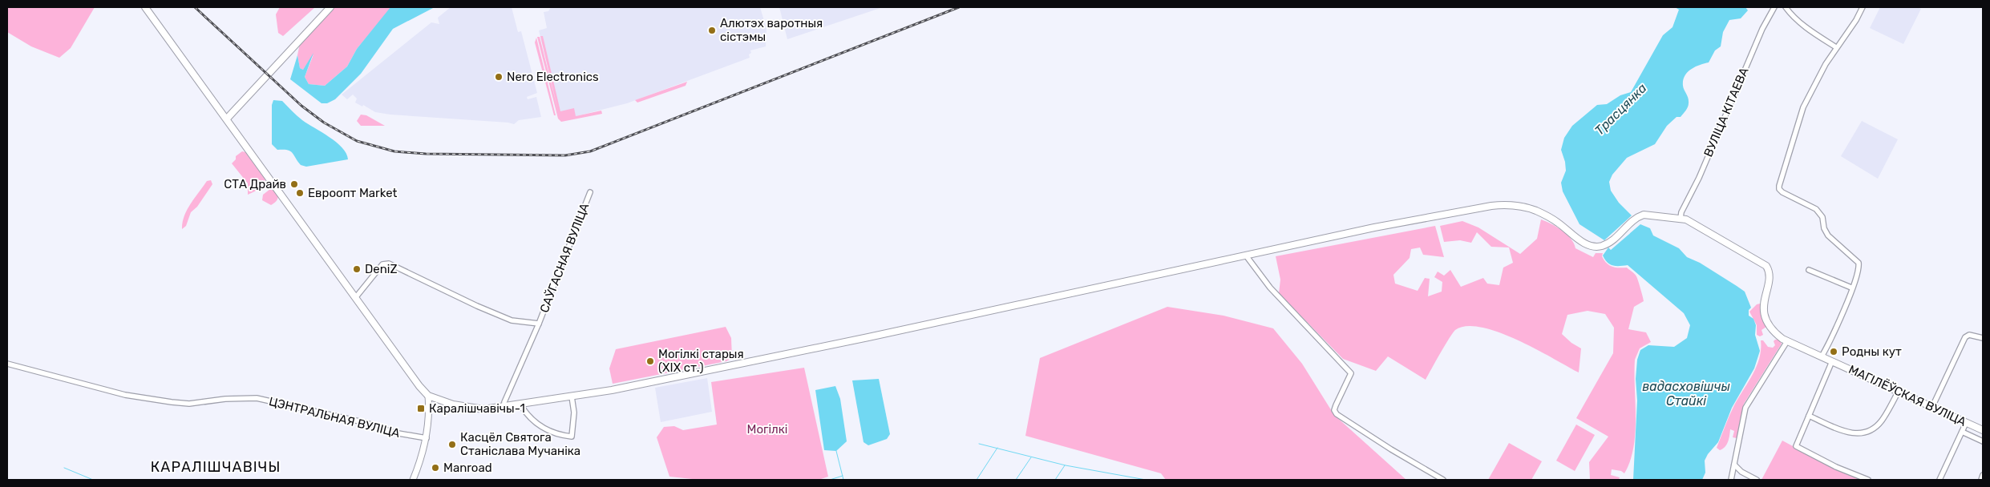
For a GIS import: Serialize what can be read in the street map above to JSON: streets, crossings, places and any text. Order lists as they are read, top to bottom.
{
  "streets": {
    "main road": ["МАГІЛЁЎСКАЯ ВУЛІЦА"],
    "street": ["ВУЛІЦА КІТАЕВА", "САЎГАСНАЯ ВУЛІЦА", "ЦЭНТРАЛЬНАЯ ВУЛІЦА"]
  },
  "districts": ["КАРАЛІШЧАВІЧЫ"],
  "water": ["Трасцянка", "вадасховішчы Стайкі"],
  "parks": ["Могілкі"],
  "places": {
    "other": [
      "Алютэх варотныя сістэмы",
      "Nero Electronics",
      "СТА Драйв",
      "Евроопт Market",
      "DeniZ",
      "Родны кут",
      "Могілкі старыя (XIX ст.)",
      "Касцёл Святога Станіслава Мучаніка",
      "Manroad"
    ],
    "transit": ["Каралішчавічы-1"]
  }
}
